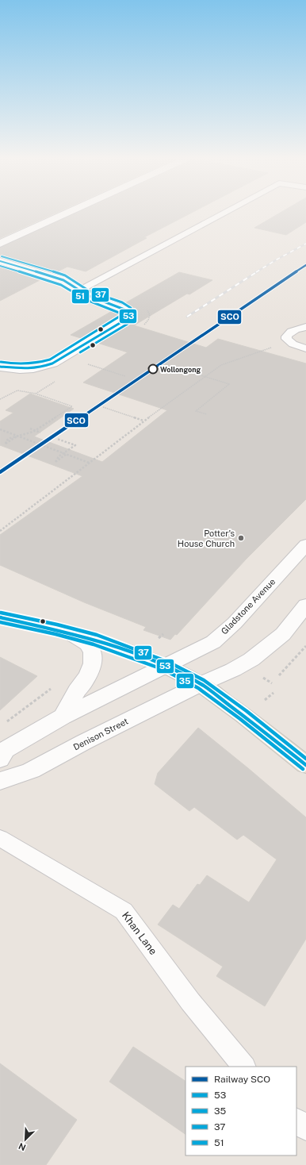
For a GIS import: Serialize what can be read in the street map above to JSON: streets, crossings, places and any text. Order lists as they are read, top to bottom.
{
  "streets": {
    "street": ["Gladstone Avenue", "Denison Street"],
    "lane": ["Khan Lane"]
  },
  "places": ["Wollongong", "Potter's House Church"],
  "lines": [
    "transit line 37",
    "transit line 53",
    "rail line SCO",
    "transit line 51",
    "transit line 35"
  ],
  "legend": [
    "Railway SCO",
    "53",
    "35",
    "37",
    "51"
  ],
  "north": "bottom left"
}
